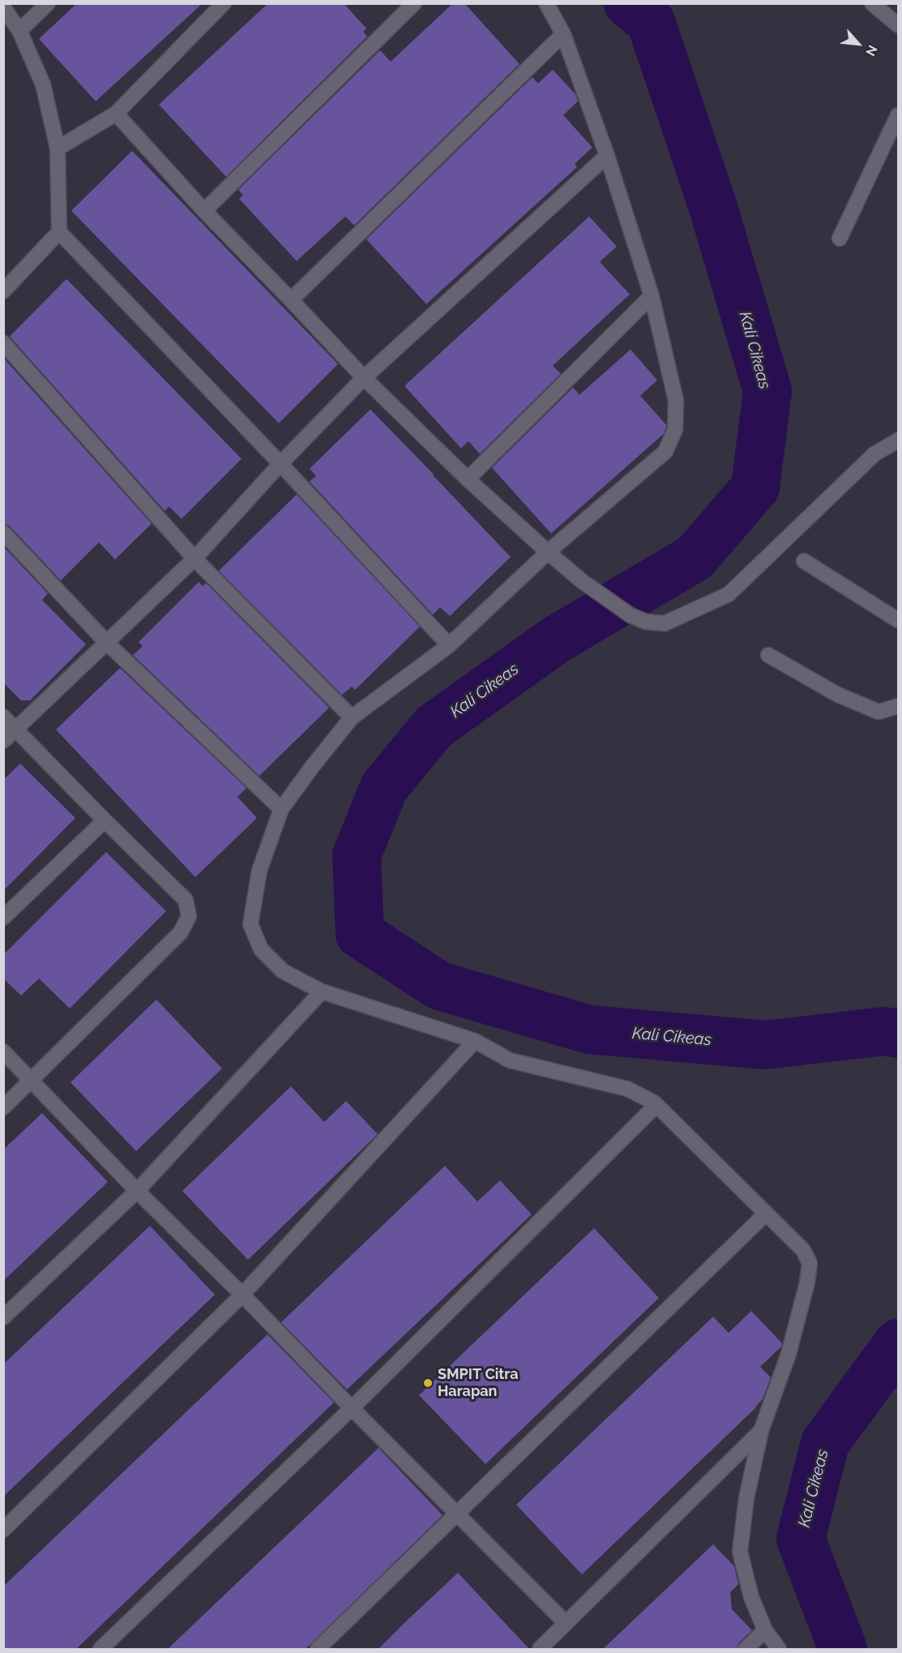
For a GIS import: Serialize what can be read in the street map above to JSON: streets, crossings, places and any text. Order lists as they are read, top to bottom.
{
  "water": ["Kali Cikeas"],
  "places": ["SMPIT Citra Harapan"],
  "north": "bottom right"
}
